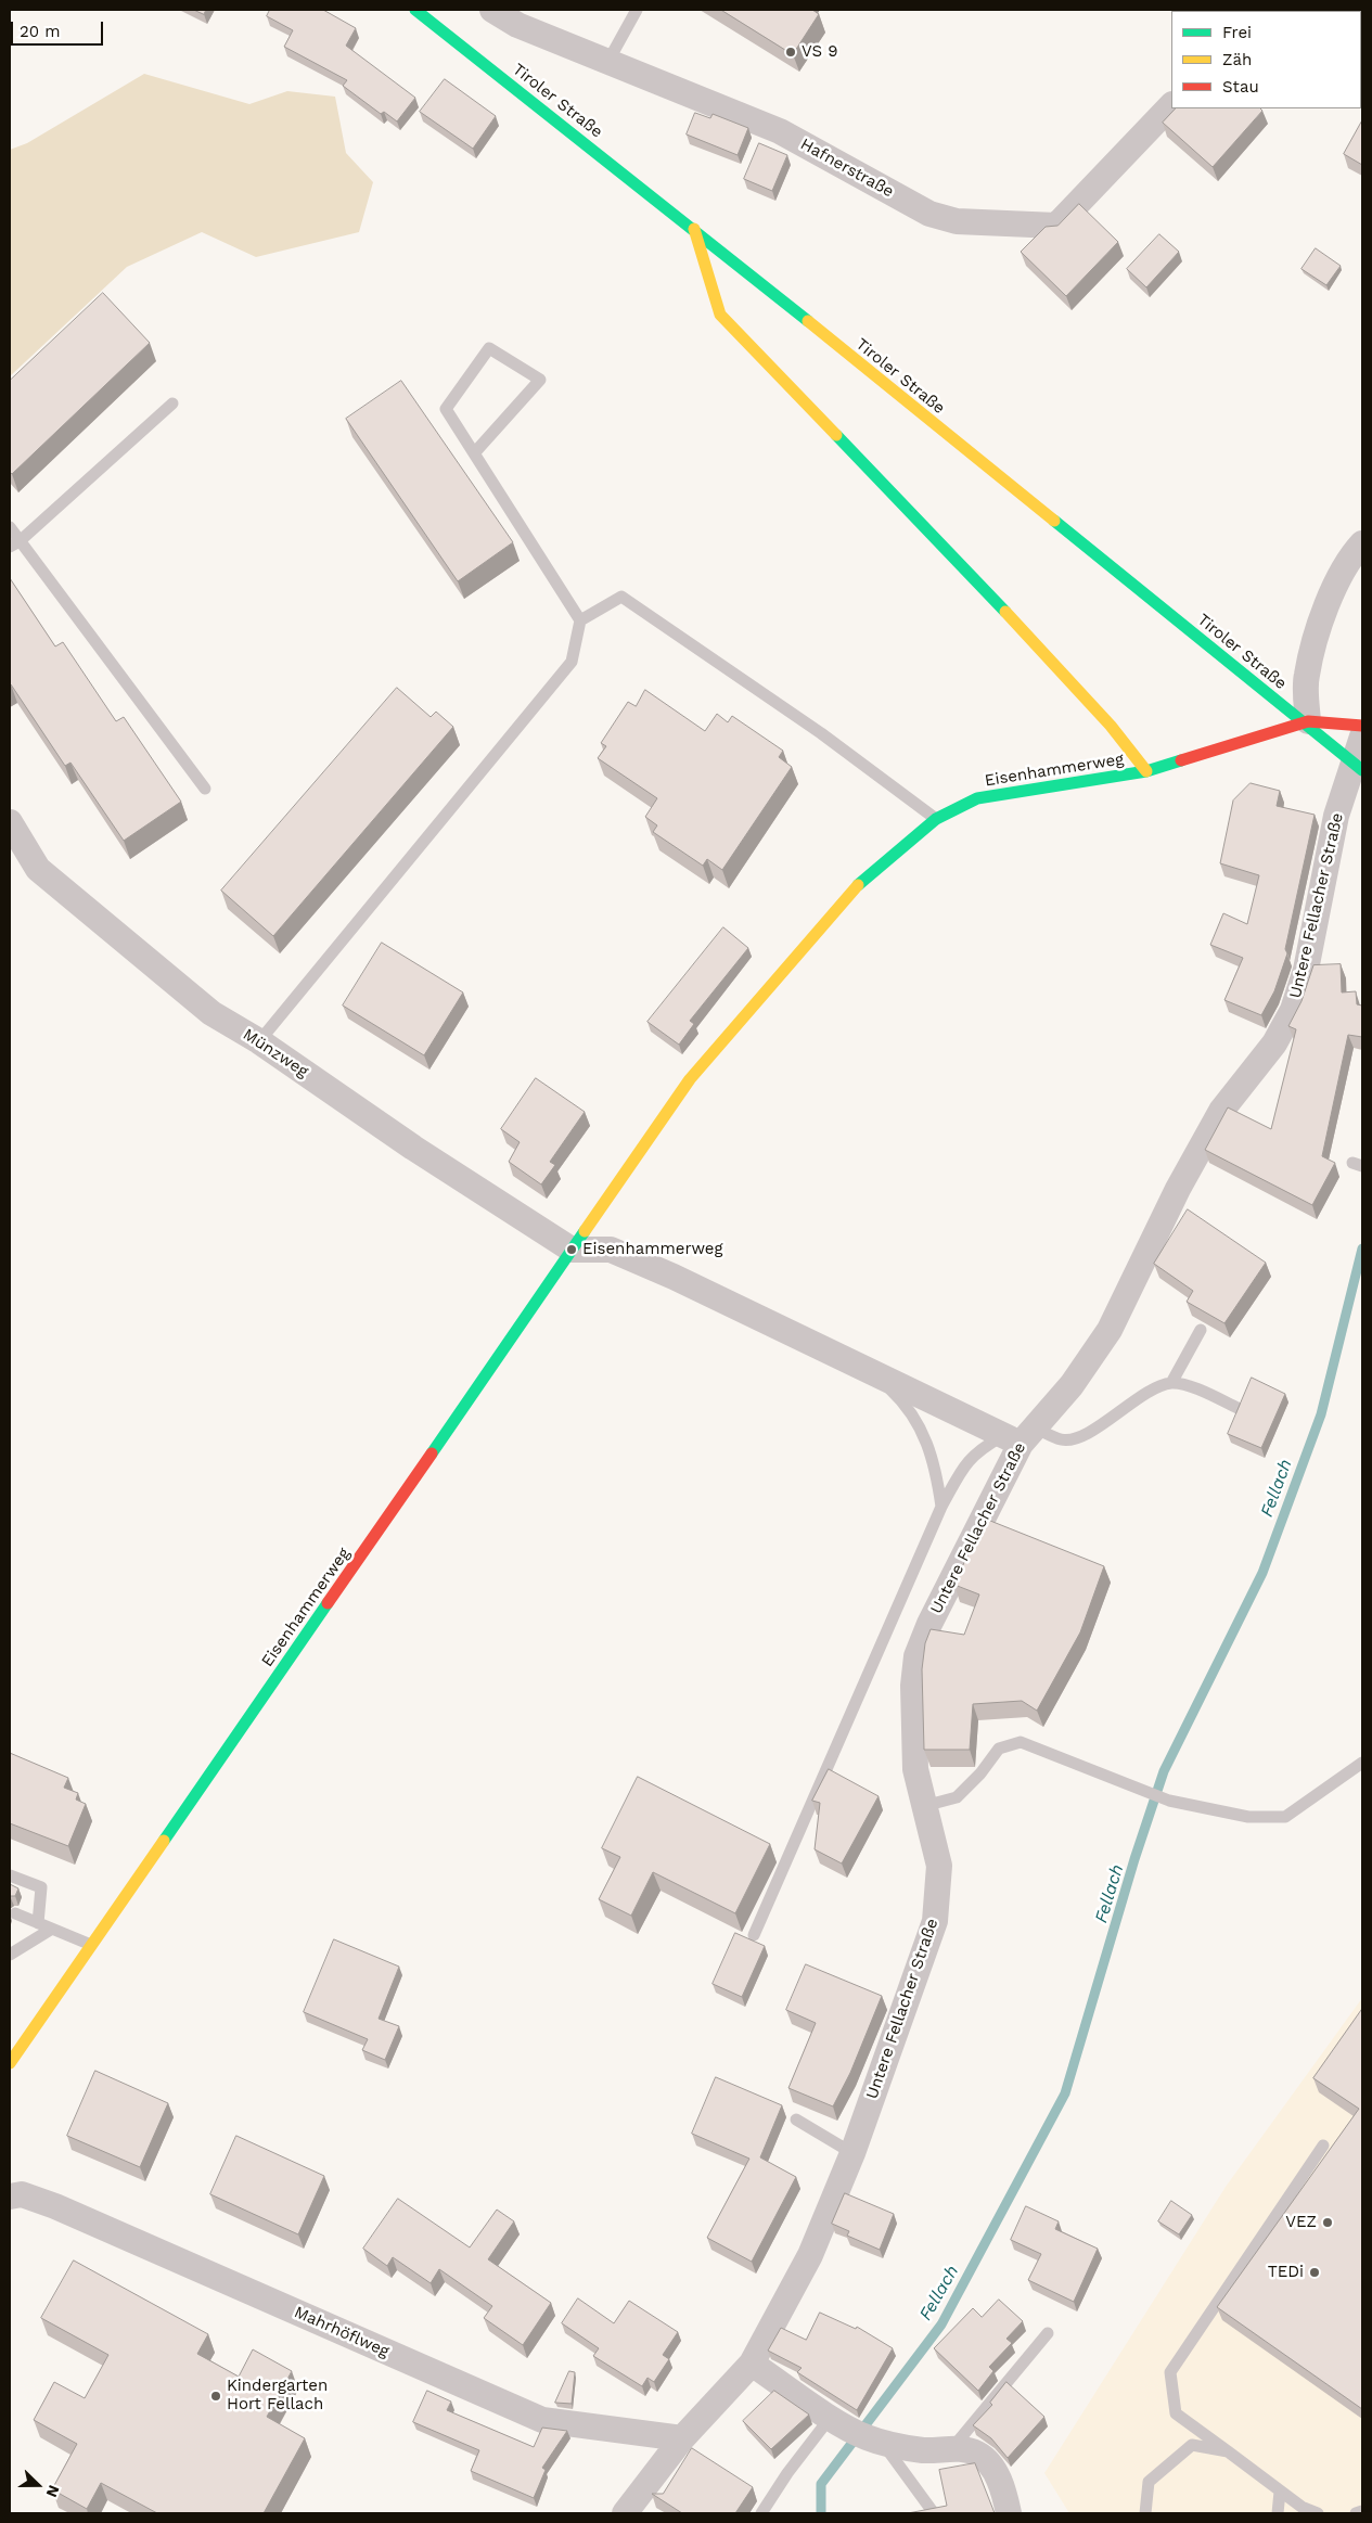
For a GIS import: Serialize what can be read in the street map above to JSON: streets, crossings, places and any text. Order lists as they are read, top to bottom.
{
  "streets": {
    "street": [
      "Tiroler Straße",
      "Hafnerstraße",
      "Eisenhammerweg",
      "Untere Fellacher Straße",
      "Münzweg",
      "Mahrhöflweg"
    ]
  },
  "crossings": [
    ["Eisenhammerweg", "Münzweg"],
    ["Untere Fellacher Straße", "Mahrhöflweg"]
  ],
  "water": ["Fellach"],
  "places": [
    "VS 9",
    "Eisenhammerweg",
    "VEZ",
    "TEDi",
    "Kindergarten Hort Fellach"
  ],
  "legend": ["Frei", "Zäh", "Stau"],
  "scale_bar": "20 m",
  "north": "right"
}
